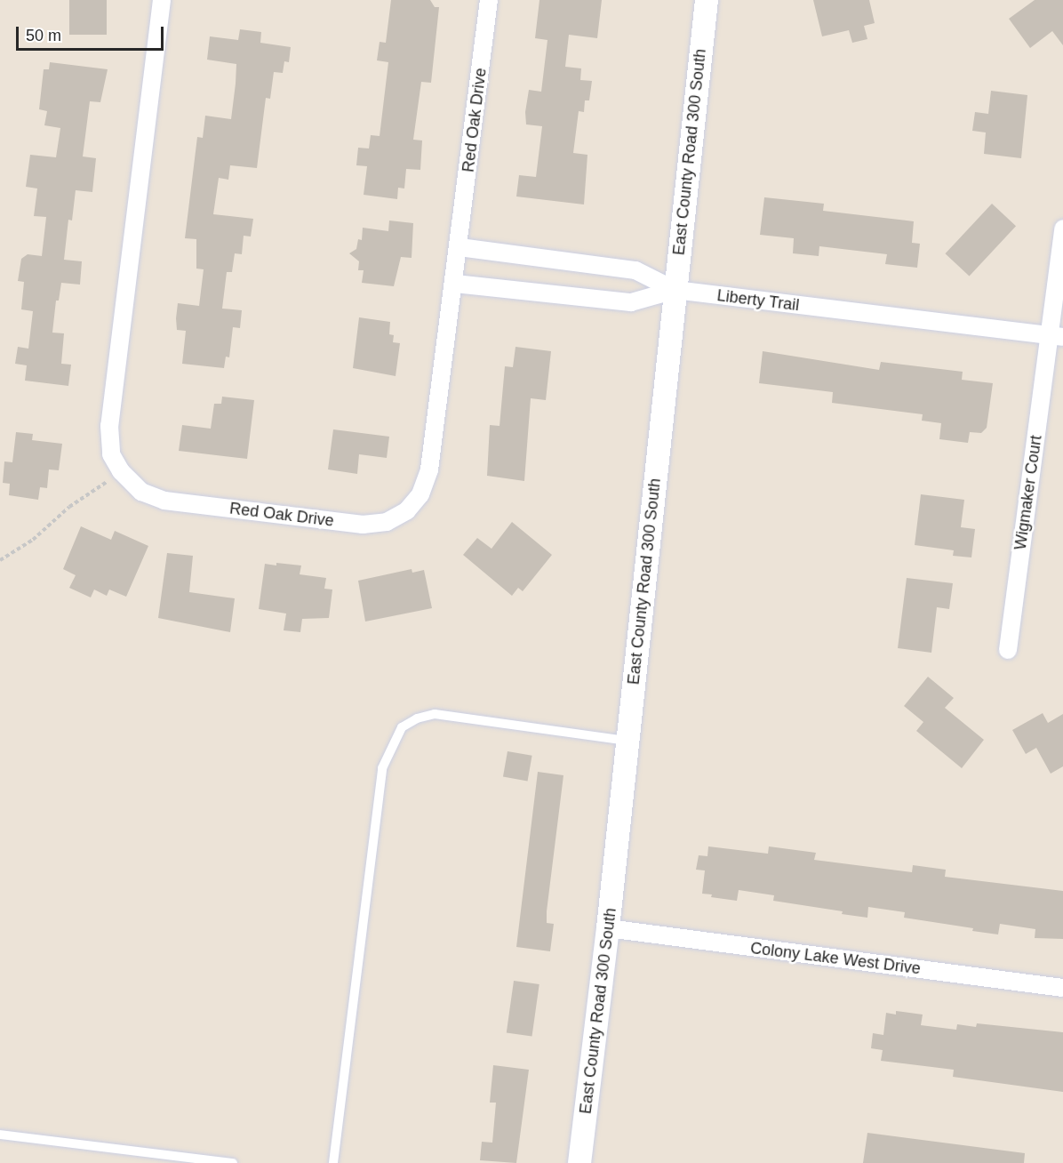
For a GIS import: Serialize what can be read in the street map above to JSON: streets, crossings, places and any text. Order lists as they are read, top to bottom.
{
  "streets": {
    "street": [
      "Red Oak Drive",
      "East County Road 300 South",
      "Liberty Trail",
      "Wigmaker Court",
      "Colony Lake West Drive"
    ]
  },
  "crossings": [
    ["Red Oak Drive", "Liberty Trail"],
    ["East County Road 300 South", "Liberty Trail"],
    ["East County Road 300 South", "Colony Lake West Drive"],
    ["Liberty Trail", "Wigmaker Court"]
  ],
  "scale_bar": "50 m"
}
